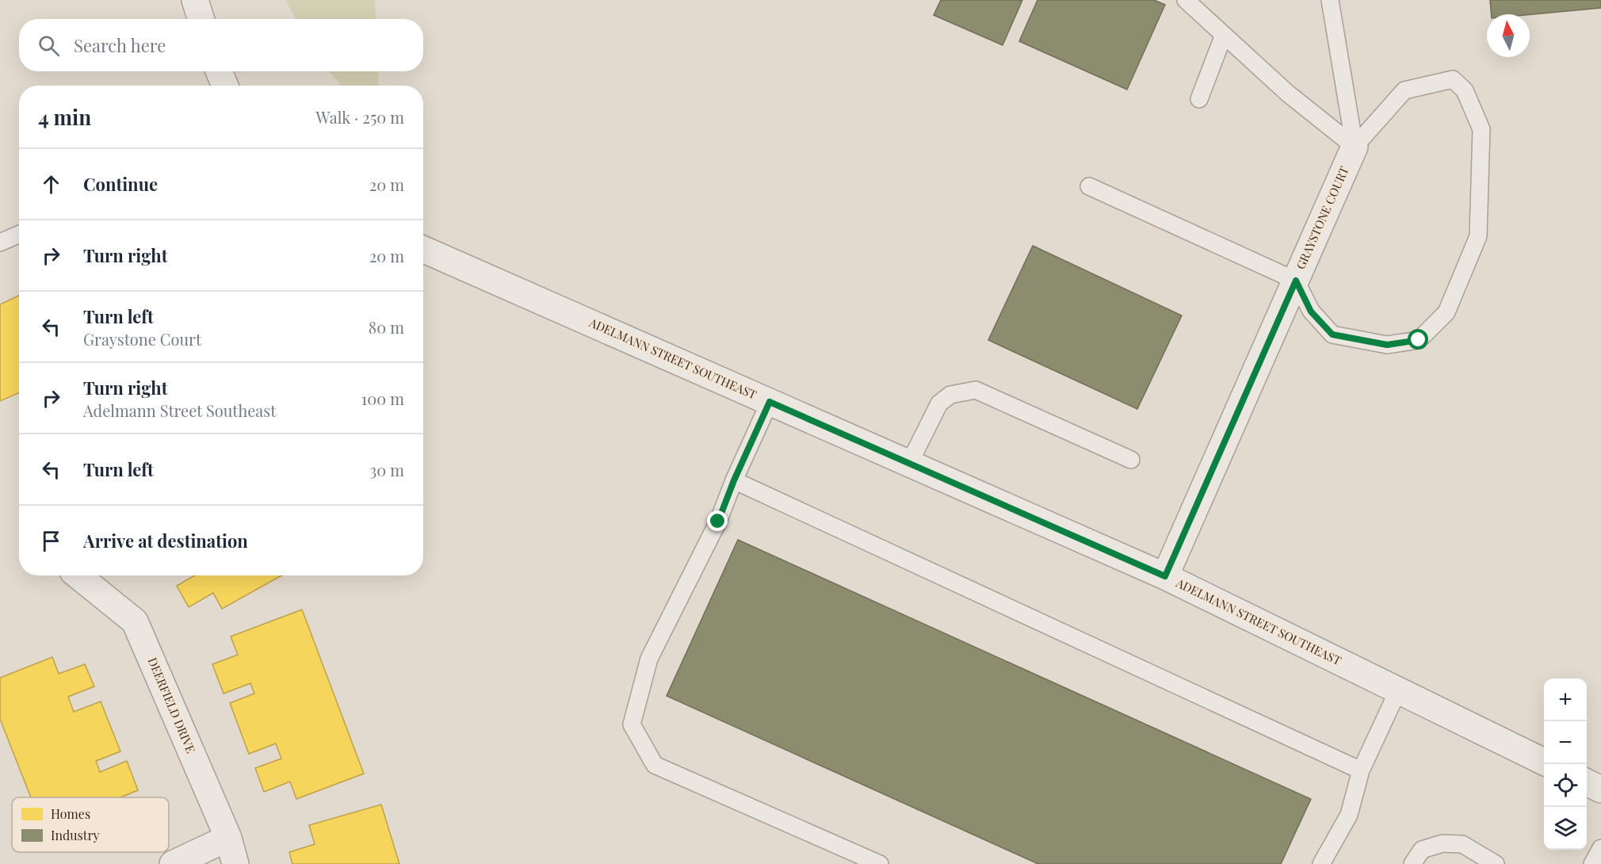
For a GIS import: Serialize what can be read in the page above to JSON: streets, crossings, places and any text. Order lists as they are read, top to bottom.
{
  "streets": {
    "street": ["GRAYSTONE COURT", "ADELMANN STREET SOUTHEAST", "DEERFIELD DRIVE"]
  },
  "crossings": [
    ["GRAYSTONE COURT", "ADELMANN STREET SOUTHEAST"]
  ],
  "legend": ["Homes", "Industry"],
  "north": "top",
  "page": {
    "search": "Search here",
    "heading": ["4 min", "Walk · 250 m"],
    "list": [
      ["Continue", "20 m"],
      ["Turn right", "20 m"],
      ["Turn left", "Graystone Court", "80 m"],
      ["Turn right", "Adelmann Street Southeast", "100 m"],
      ["Turn left", "30 m"],
      "Arrive at destination"
    ],
    "map_buttons": ["+", "−"]
  }
}
